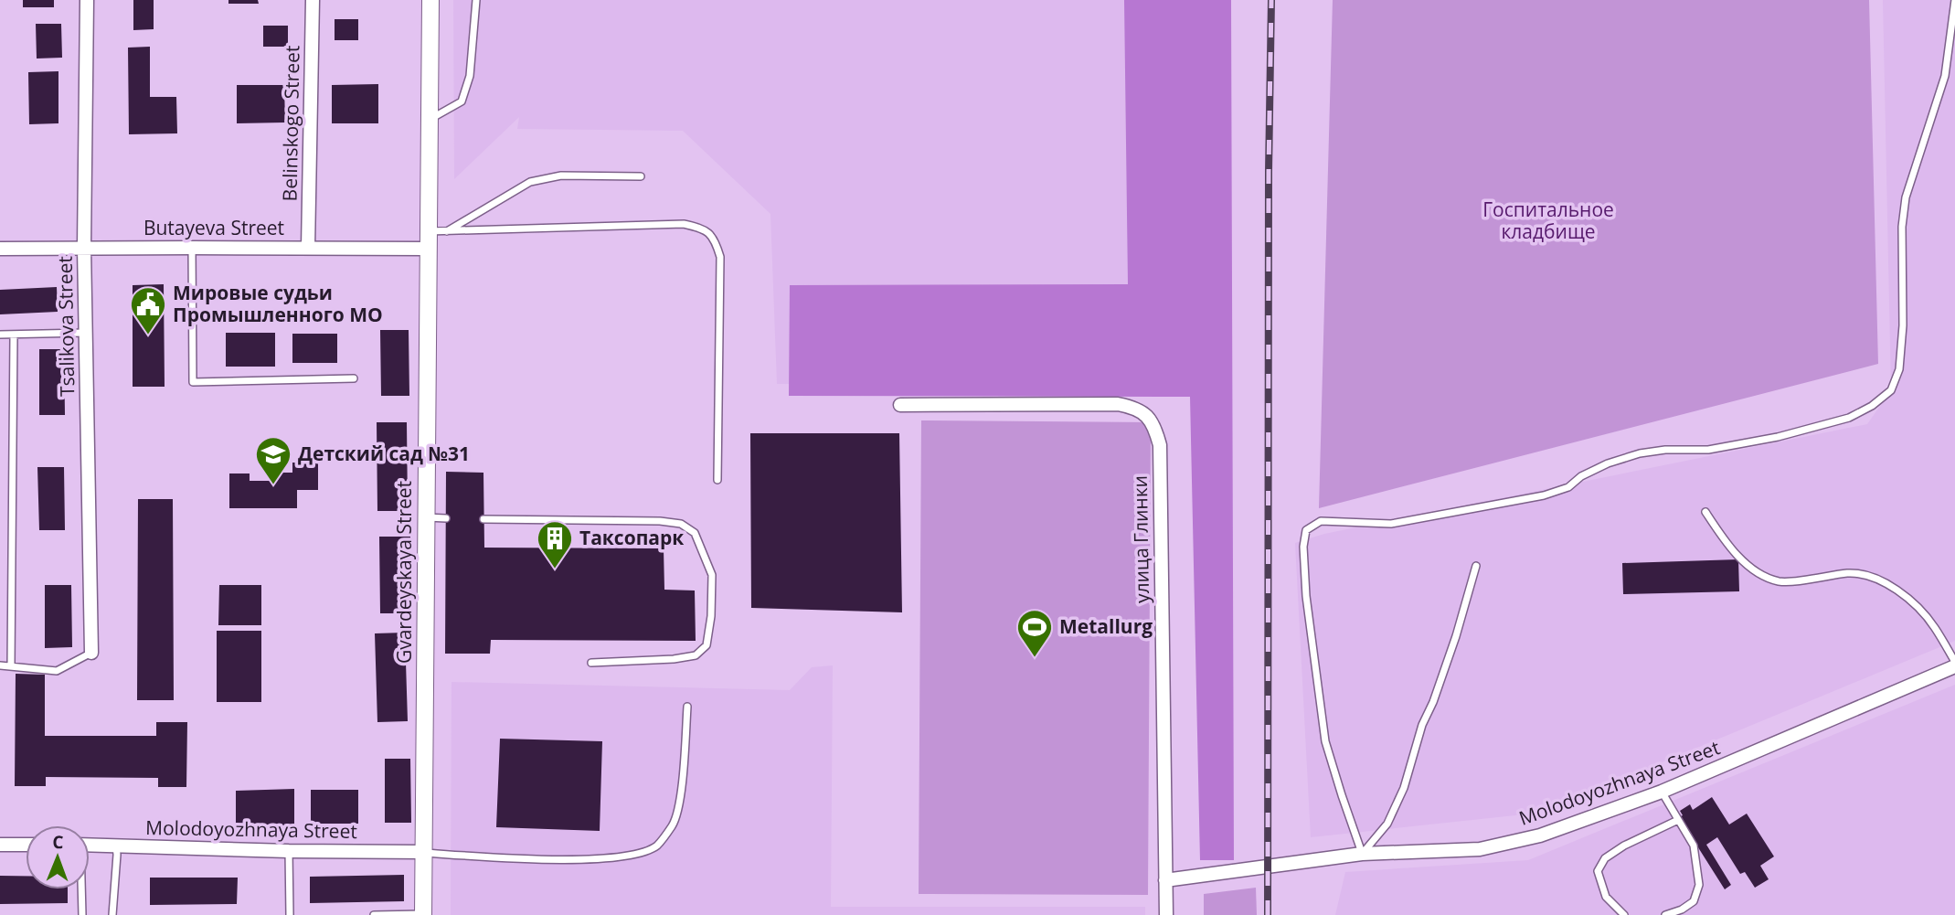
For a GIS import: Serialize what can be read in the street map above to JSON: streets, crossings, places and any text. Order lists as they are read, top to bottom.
{
  "streets": {
    "street": [
      "Belinskogo Street",
      "Butayeva Street",
      "Tsalikova Street",
      "улица Глинки",
      "Gvardeyskaya Street",
      "Molodoyozhnaya Street"
    ]
  },
  "crossings": [
    ["Belinskogo Street", "Butayeva Street"],
    ["Butayeva Street", "Tsalikova Street"],
    ["Butayeva Street", "Gvardeyskaya Street"],
    ["улица Глинки", "Molodoyozhnaya Street"],
    ["Gvardeyskaya Street", "Molodoyozhnaya Street"]
  ],
  "parks": ["Госпитальное кладбище"],
  "places": {
    "public building": ["Мировые судьи Промышленного МО"],
    "school or university": ["Детский сад №31"],
    "building": ["Таксопарк"],
    "sports": ["Metallurg"]
  },
  "north": "top"
}
